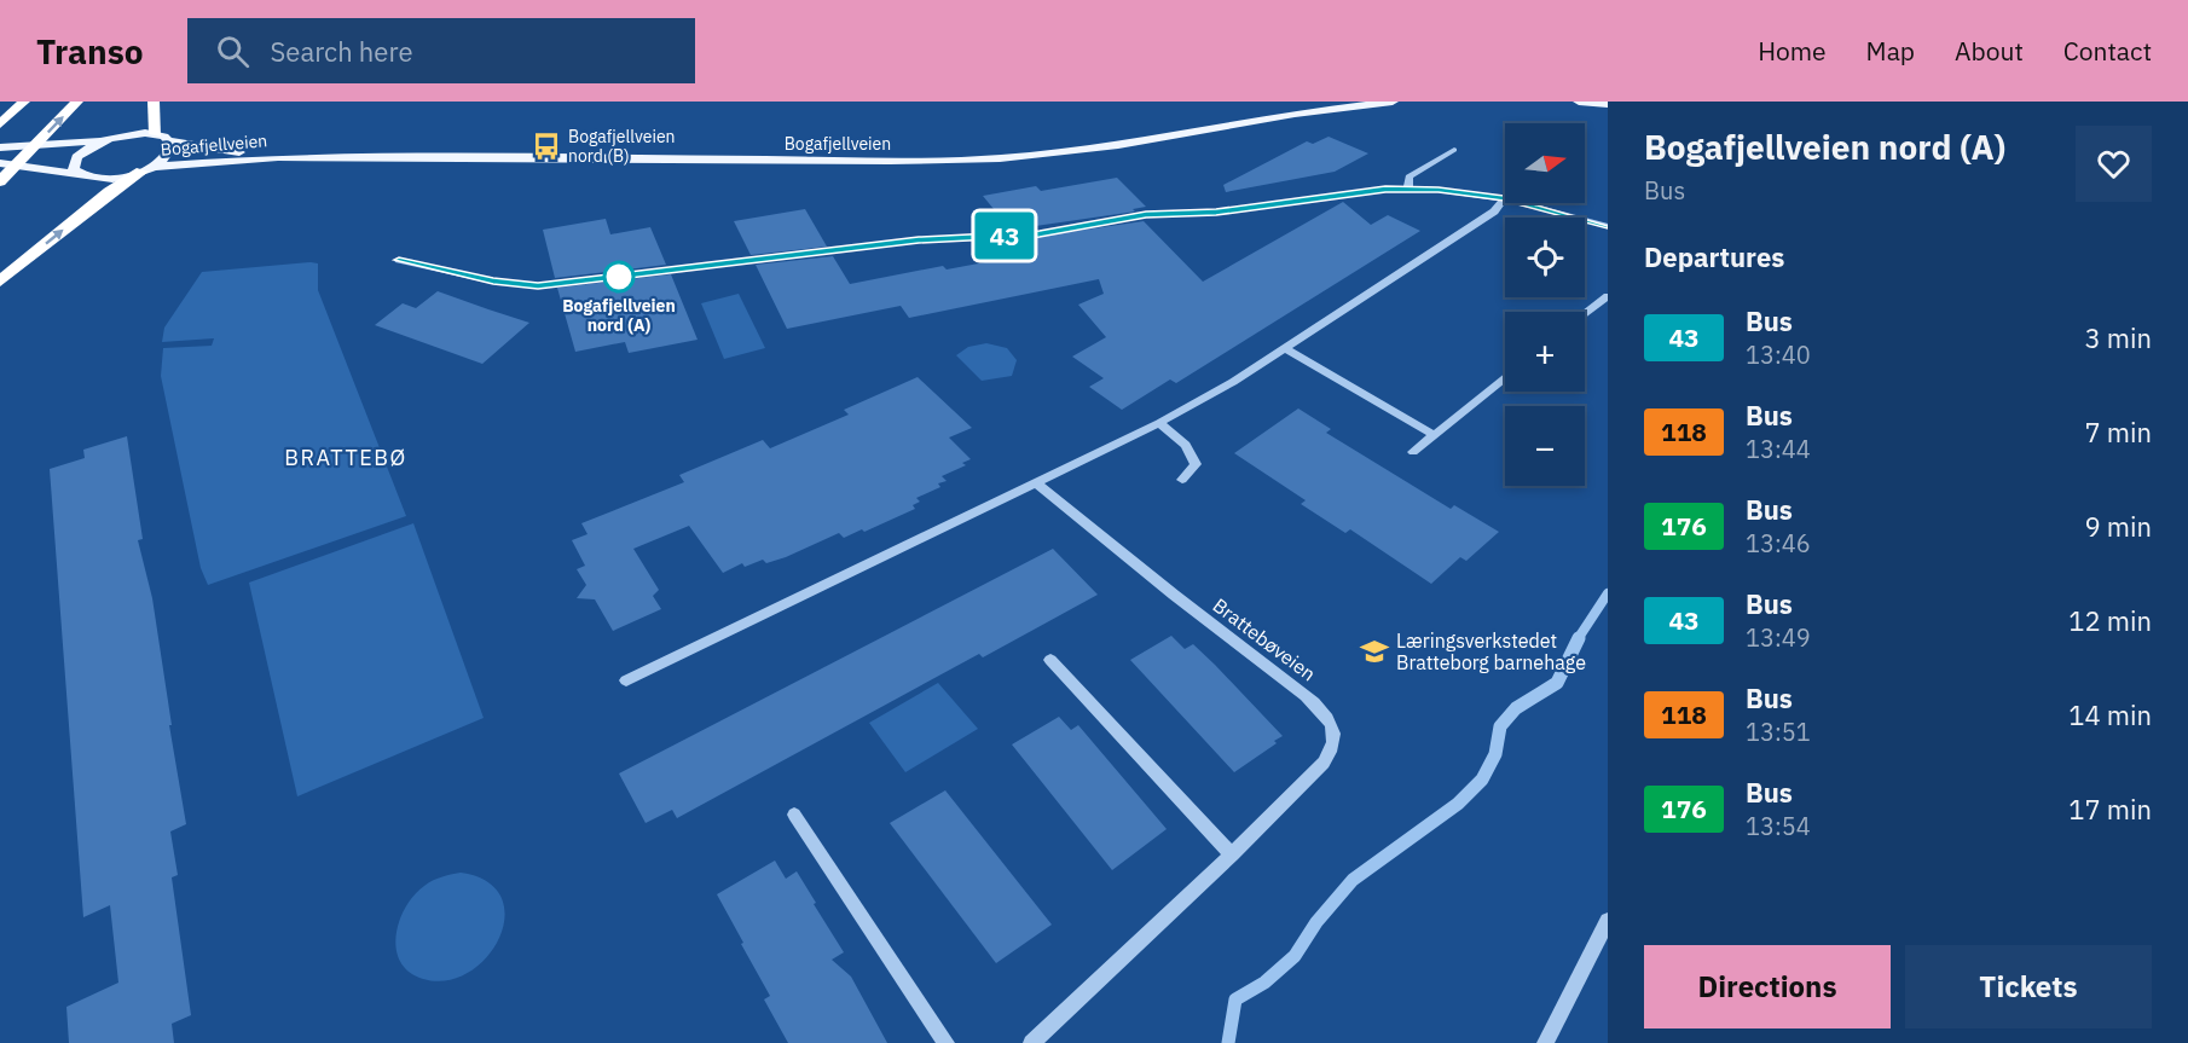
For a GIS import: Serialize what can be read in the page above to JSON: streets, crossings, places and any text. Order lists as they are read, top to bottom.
{
  "streets": {
    "main road": ["Bogafjellveien"],
    "street": ["Brattebøveien"]
  },
  "districts": ["BRATTEBØ"],
  "places": {
    "bus stop": ["Bogafjellveien nord (B)"],
    "other": ["Bogafjellveien nord (A)"],
    "school or university": ["Læringsverkstedet Bratteborg barnehage"]
  },
  "lines": ["bus line 43"],
  "north": "right",
  "page": {
    "header": "Transo",
    "search": "Search here",
    "nav": [
      "Home",
      "Map",
      "About",
      "Contact"
    ],
    "on_map": "43",
    "heading": [
      ["Bogafjellveien nord (A)", "Bus"],
      "Departures"
    ],
    "map_buttons": ["+", "−"],
    "list": [
      {
        "mark": "43",
        "name": "Bus",
        "note": "13:40",
        "value": "3 min"
      },
      {
        "mark": "118",
        "name": "Bus",
        "note": "13:44",
        "value": "7 min"
      },
      {
        "mark": "176",
        "name": "Bus",
        "note": "13:46",
        "value": "9 min"
      },
      {
        "mark": "43",
        "name": "Bus",
        "note": "13:49",
        "value": "12 min"
      },
      {
        "mark": "118",
        "name": "Bus",
        "note": "13:51",
        "value": "14 min"
      },
      {
        "mark": "176",
        "name": "Bus",
        "note": "13:54",
        "value": "17 min"
      }
    ],
    "buttons": ["Directions", "Tickets"]
  }
}
